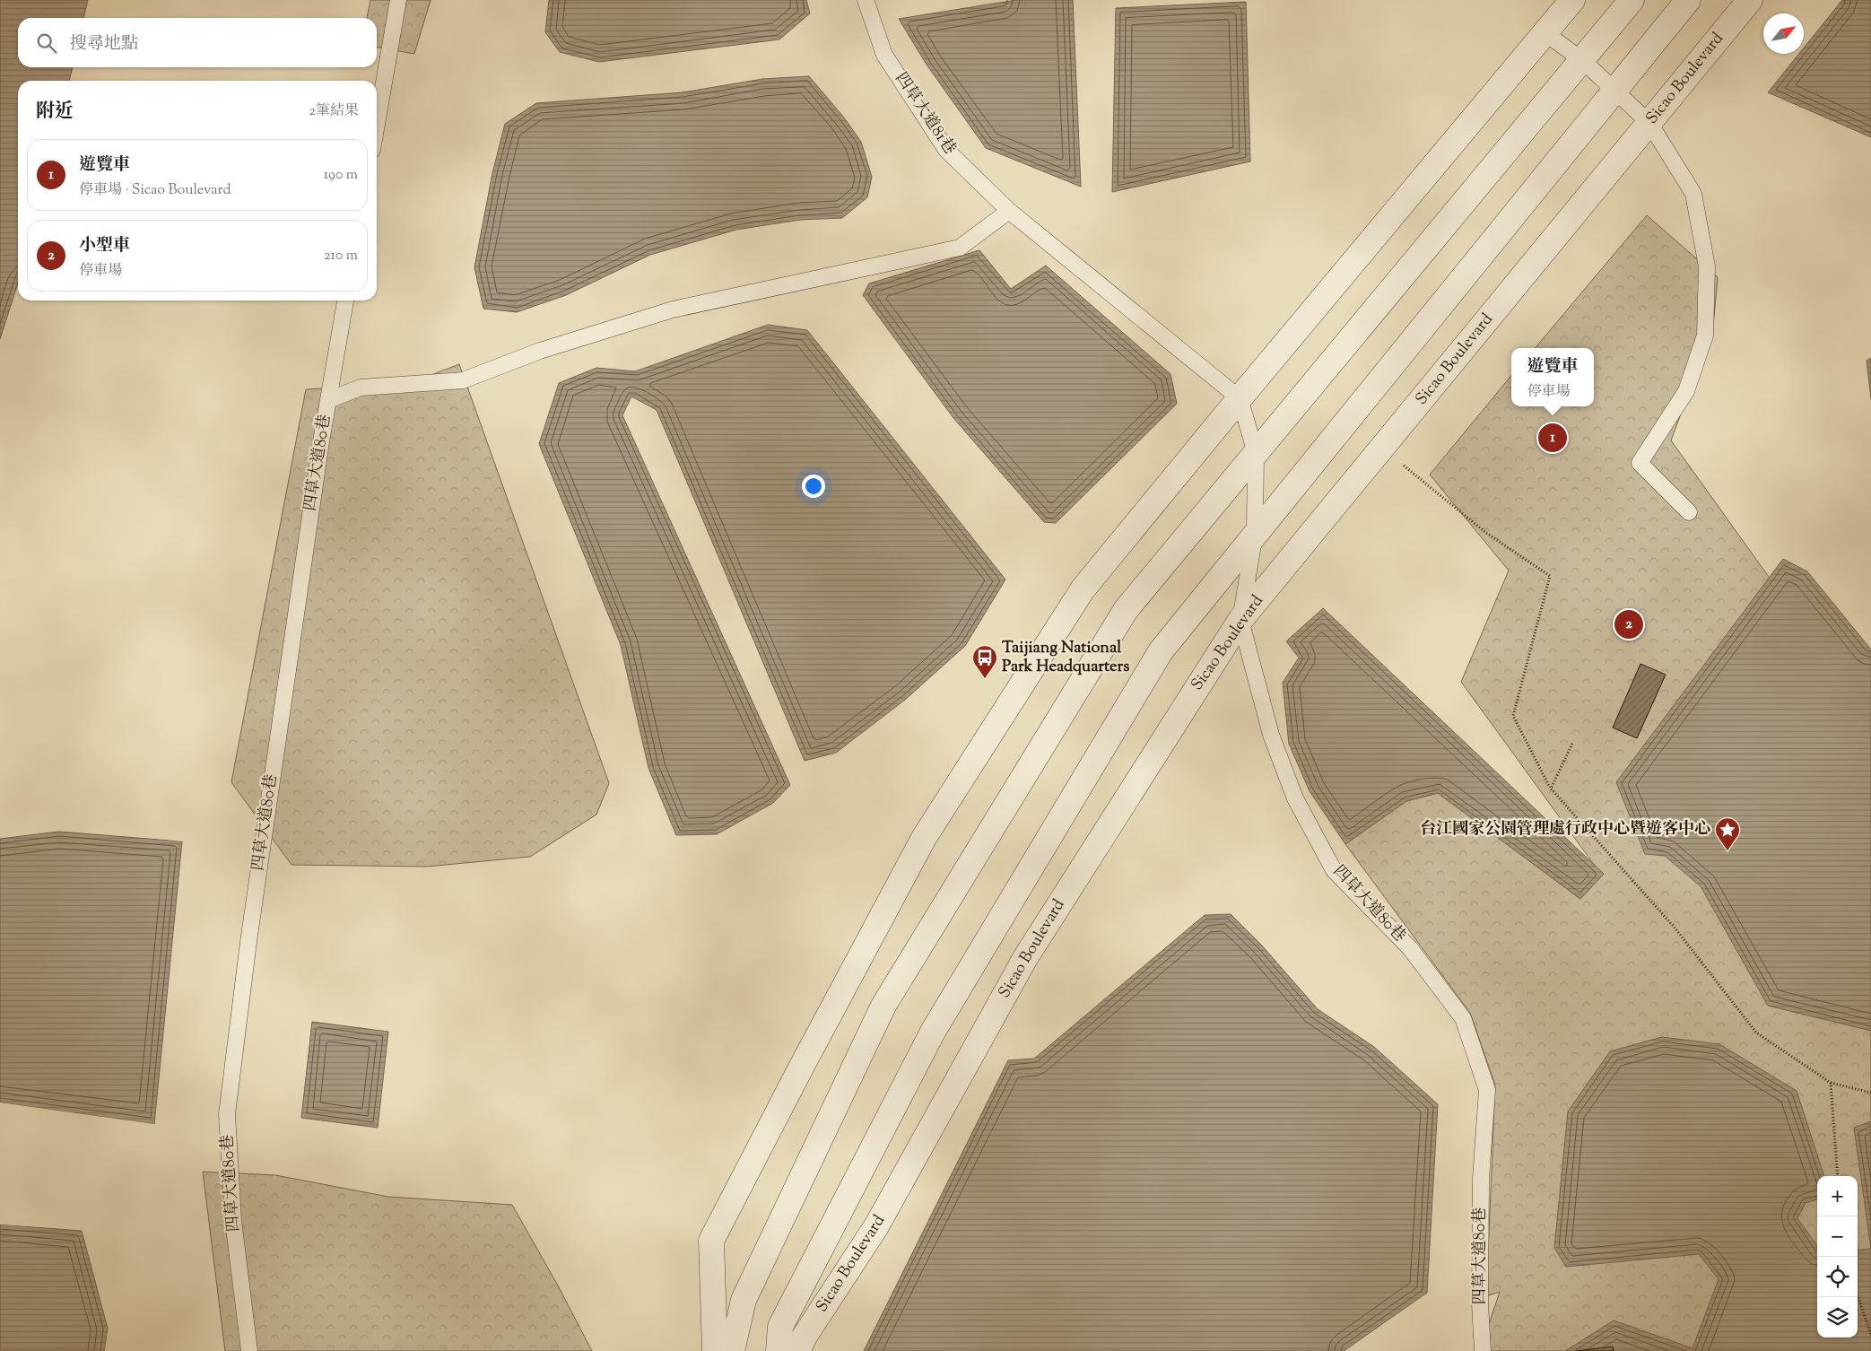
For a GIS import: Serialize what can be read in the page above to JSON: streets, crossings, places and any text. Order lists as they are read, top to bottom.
{
  "streets": {
    "street": ["Sicao Boulevard"],
    "lane": ["四草大道81巷", "四草大道80巷"]
  },
  "crossings": [
    ["Sicao Boulevard", "四草大道80巷"],
    ["四草大道81巷", "四草大道80巷"]
  ],
  "places": {
    "bus stop": ["Taijiang National Park Headquarters"],
    "place": ["台江國家公園管理處行政中心暨遊客中心"]
  },
  "north": "top right",
  "page": {
    "search": "搜尋地點",
    "heading": ["附近", "2筆結果"],
    "list": [
      {
        "mark": "1",
        "name": "遊覽車",
        "note": "停車場 · Sicao Boulevard",
        "value": "190 m"
      },
      {
        "mark": "2",
        "name": "小型車",
        "note": "停車場",
        "value": "210 m"
      }
    ],
    "popup": ["遊覽車", "停車場"],
    "pins": ["1", "2"],
    "map_buttons": ["+", "−"]
  }
}
